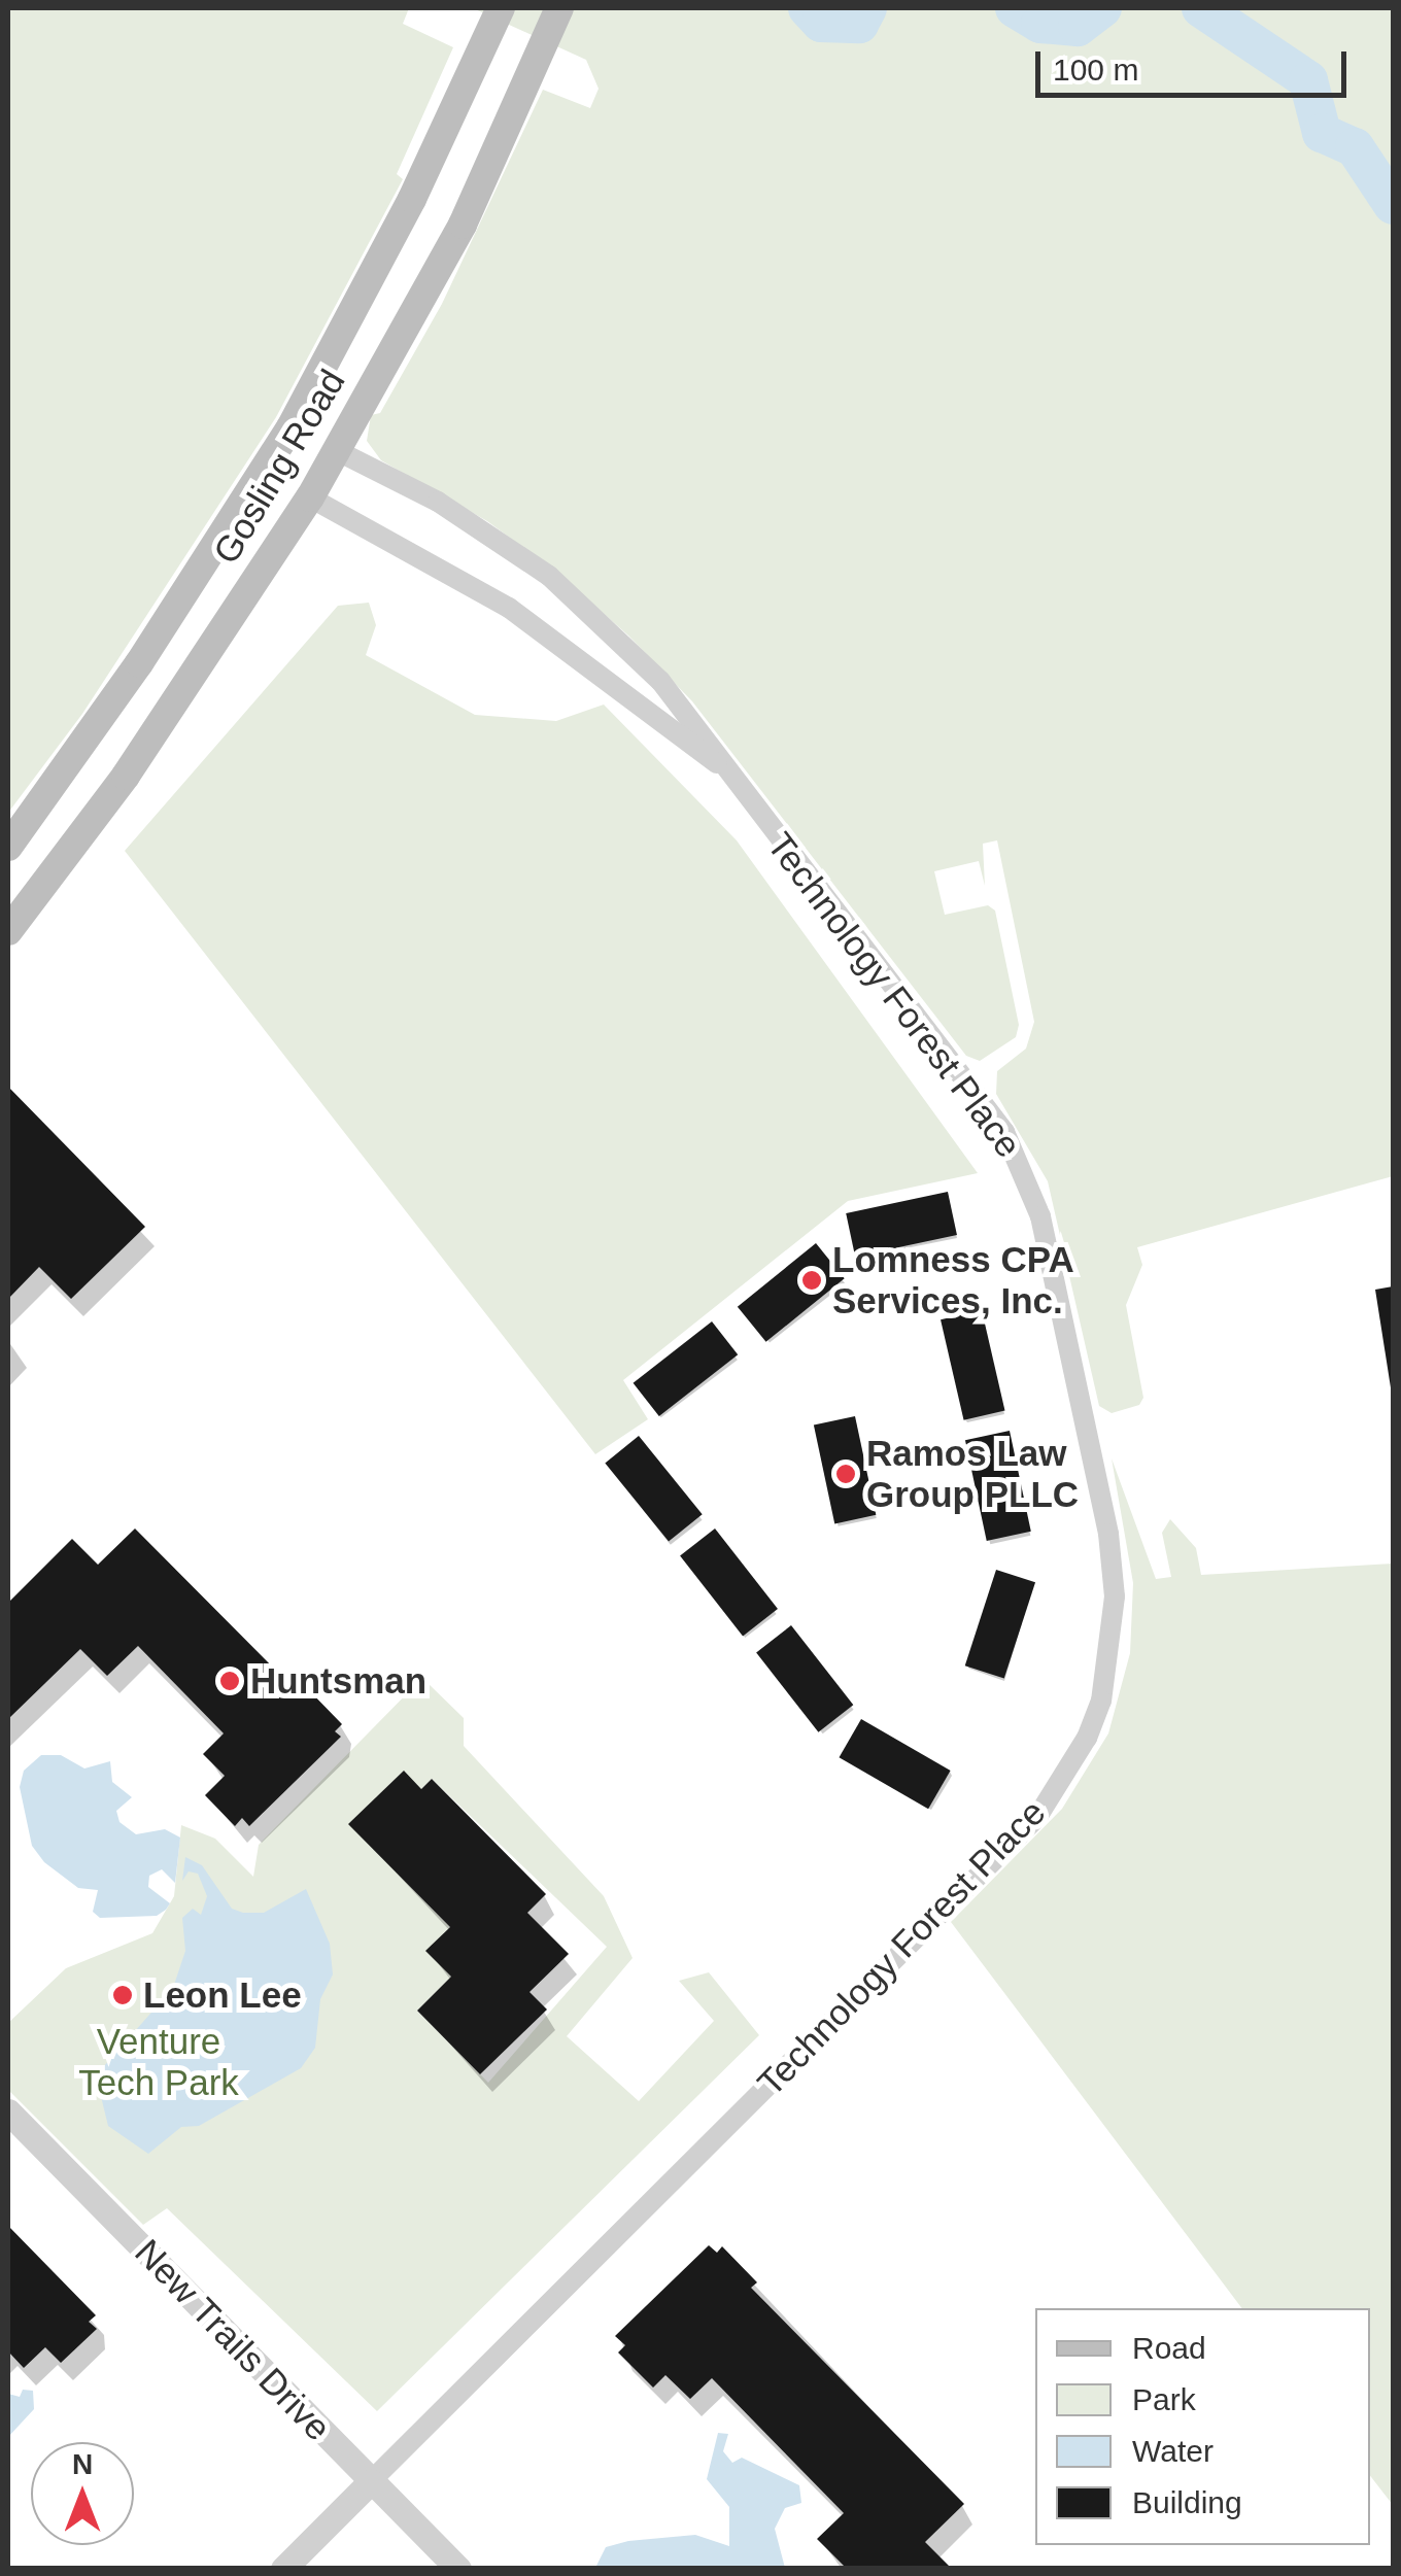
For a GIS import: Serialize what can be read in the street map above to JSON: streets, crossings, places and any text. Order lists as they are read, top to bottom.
{
  "streets": {
    "main road": ["Gosling Road"],
    "street": ["Technology Forest Place", "New Trails Drive"]
  },
  "crossings": [
    ["Gosling Road", "Technology Forest Place"],
    ["Technology Forest Place", "New Trails Drive"]
  ],
  "parks": ["Venture Tech Park"],
  "places": [
    "Lomness CPA Services, Inc.",
    "Ramos Law Group PLLC",
    "Huntsman",
    "Leon Lee"
  ],
  "legend": [
    "Road",
    "Park",
    "Water",
    "Building"
  ],
  "scale_bar": "100 m",
  "north": "top"
}
